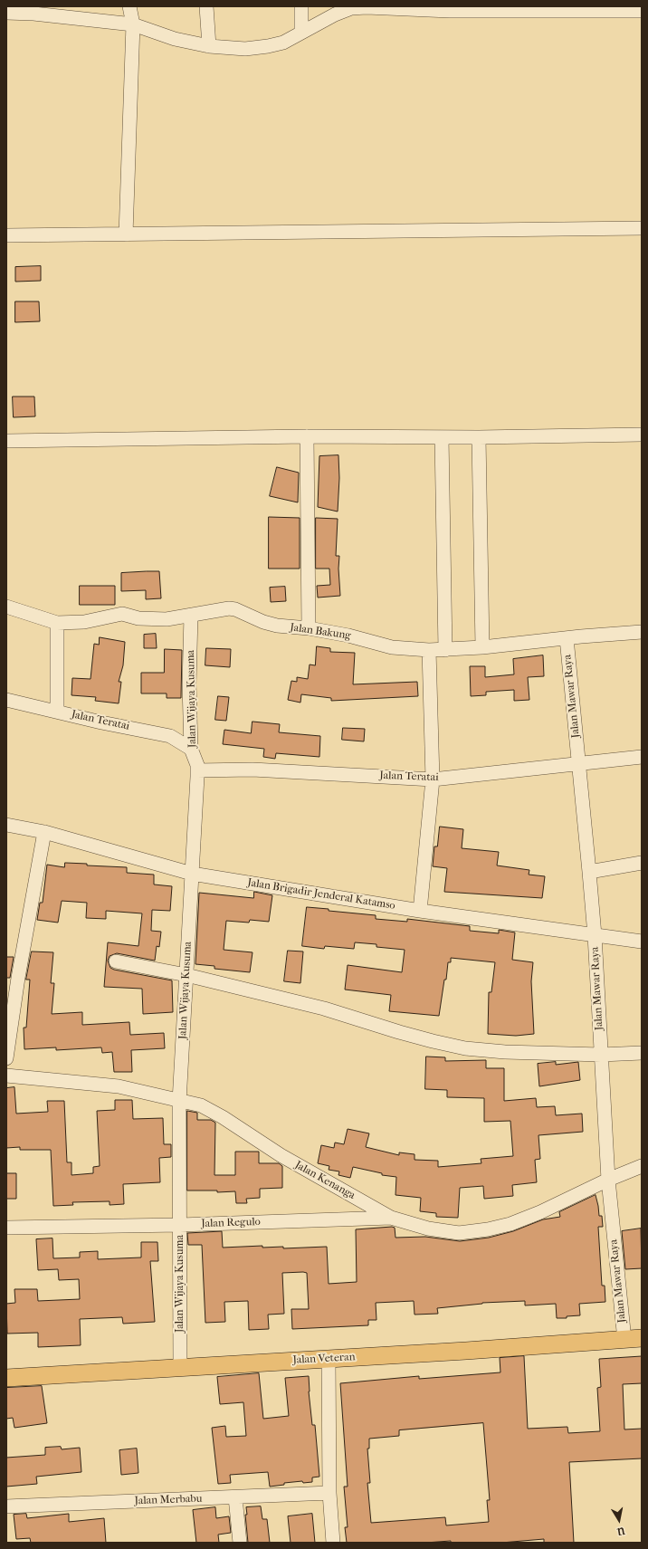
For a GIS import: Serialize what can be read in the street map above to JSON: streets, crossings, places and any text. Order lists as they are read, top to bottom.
{
  "streets": {
    "main road": ["Jalan Veteran"],
    "street": [
      "Jalan Bakung",
      "Jalan Mawar Raya",
      "Jalan Wijaya Kusuma",
      "Jalan Teratai",
      "Jalan Brigadir Jenderal Katamso",
      "Jalan Kenanga",
      "Jalan Regulo",
      "Jalan Merbabu"
    ]
  },
  "crossings": [
    ["Jalan Bakung", "Jalan Mawar Raya"],
    ["Jalan Bakung", "Jalan Wijaya Kusuma"],
    ["Jalan Mawar Raya", "Jalan Teratai"],
    ["Jalan Mawar Raya", "Jalan Brigadir Jenderal Katamso"],
    ["Jalan Mawar Raya", "Jalan Kenanga"],
    ["Jalan Mawar Raya", "Jalan Veteran"],
    ["Jalan Wijaya Kusuma", "Jalan Teratai"],
    ["Jalan Wijaya Kusuma", "Jalan Brigadir Jenderal Katamso"],
    ["Jalan Wijaya Kusuma", "Jalan Kenanga"],
    ["Jalan Wijaya Kusuma", "Jalan Regulo"],
    ["Jalan Wijaya Kusuma", "Jalan Veteran"],
    ["Jalan Kenanga", "Jalan Regulo"]
  ],
  "north": "bottom"
}
